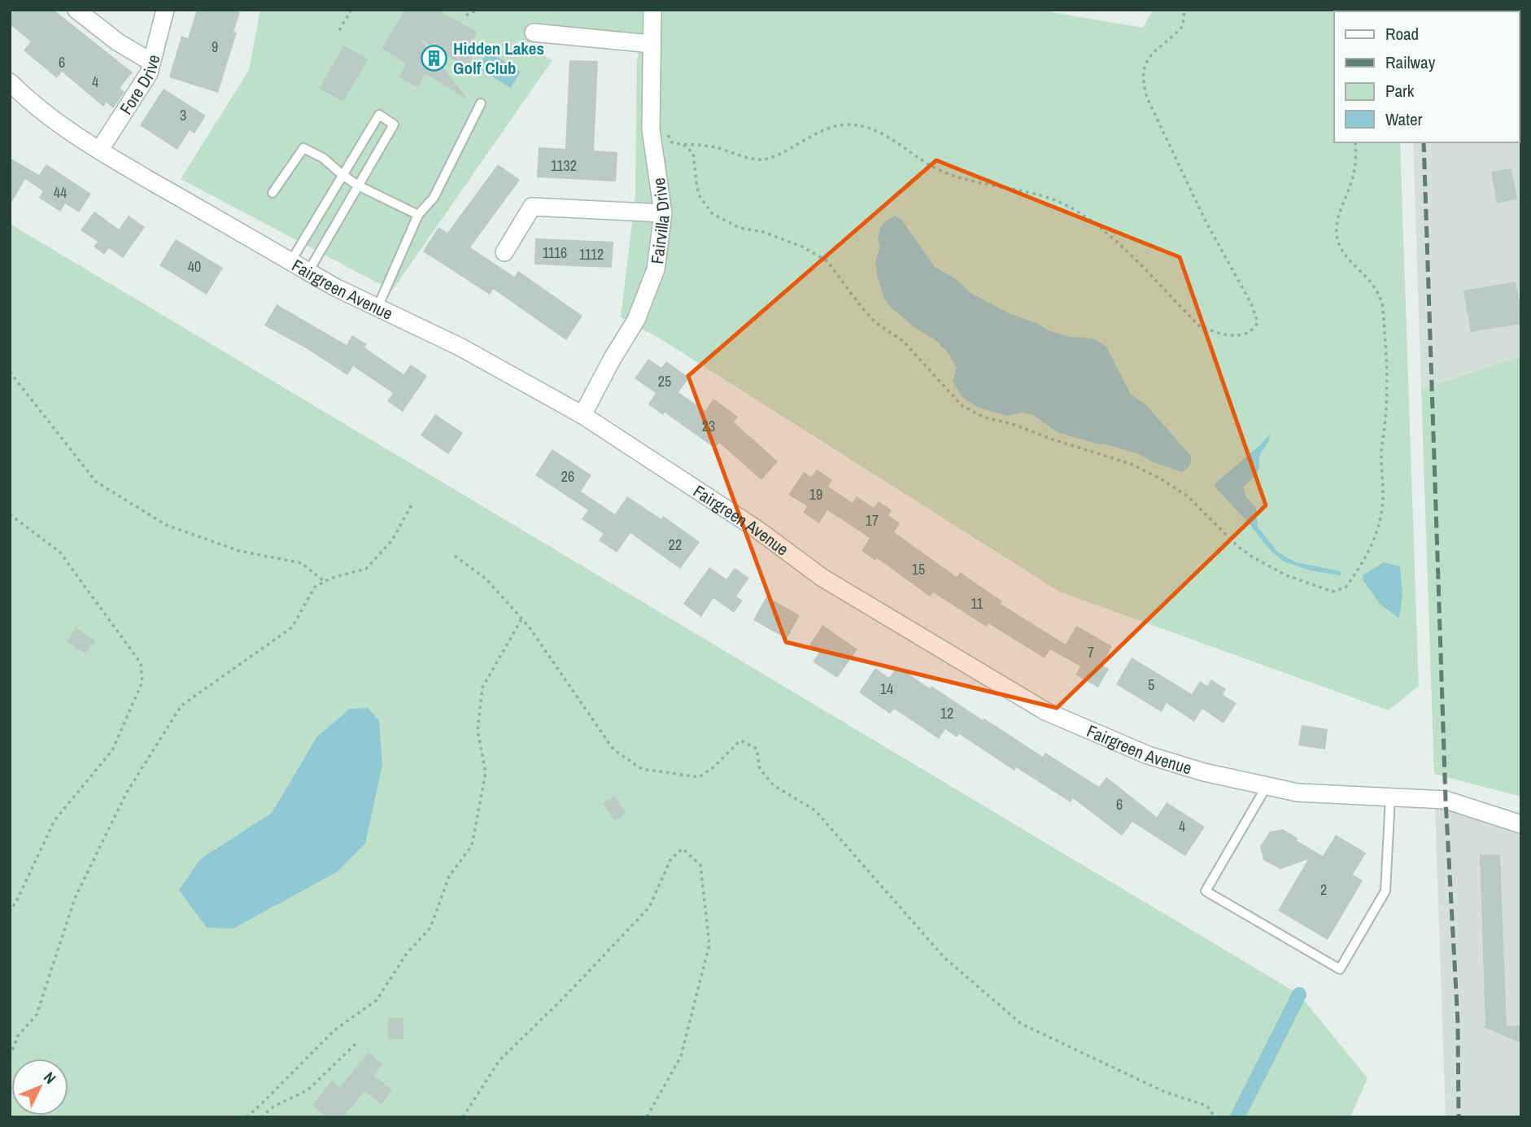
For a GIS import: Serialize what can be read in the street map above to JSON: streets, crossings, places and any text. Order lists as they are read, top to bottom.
{
  "streets": {
    "street": ["Fore Drive", "Fairvilla Drive", "Fairgreen Avenue"]
  },
  "crossings": [
    ["Fore Drive", "Fairgreen Avenue"],
    ["Fairvilla Drive", "Fairgreen Avenue"]
  ],
  "places": {
    "building": ["Hidden Lakes Golf Club"]
  },
  "house_numbers": [
    "9",
    "6",
    "4",
    "3",
    "1132",
    "44",
    "1116",
    "1112",
    "40",
    "25",
    "23",
    "26",
    "19",
    "17",
    "22",
    "15",
    "11",
    "7",
    "5",
    "14",
    "12",
    "6",
    "4",
    "2"
  ],
  "legend": [
    "Road",
    "Railway",
    "Park",
    "Water"
  ],
  "north": "top right"
}
